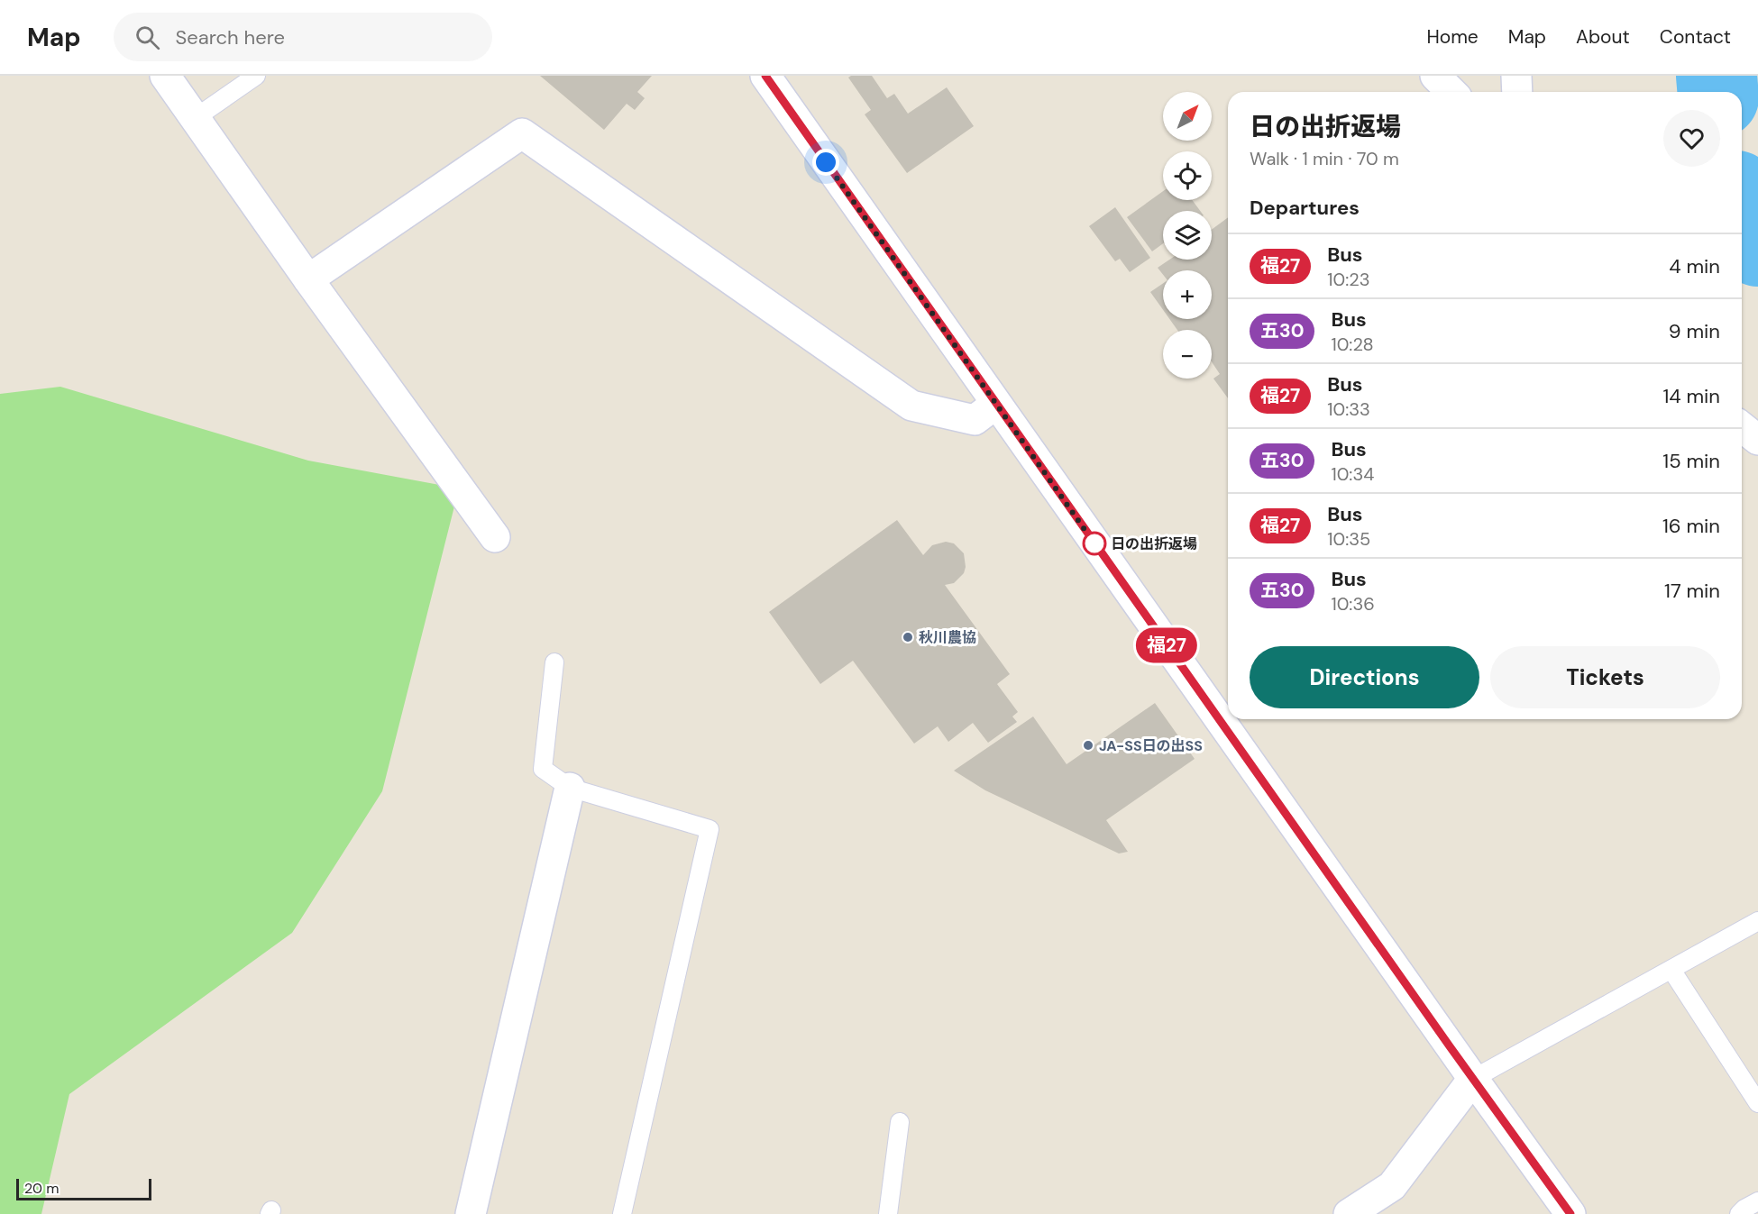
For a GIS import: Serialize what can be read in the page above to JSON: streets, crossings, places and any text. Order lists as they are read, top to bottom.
{
  "places": ["日の出折返場", "秋川農協", "JA-SS日の出SS"],
  "lines": ["bus line 福27"],
  "scale_bar": "20 m",
  "north": "top right",
  "page": {
    "header": "Map",
    "search": "Search here",
    "nav": [
      "Home",
      "Map",
      "About",
      "Contact"
    ],
    "on_map": "福27",
    "map_buttons": ["+", "−"],
    "heading": [
      ["日の出折返場", "Walk · 1 min · 70 m"],
      "Departures"
    ],
    "list": [
      {
        "mark": "福27",
        "name": "Bus",
        "note": "10:23",
        "value": "4 min"
      },
      {
        "mark": "五30",
        "name": "Bus",
        "note": "10:28",
        "value": "9 min"
      },
      {
        "mark": "福27",
        "name": "Bus",
        "note": "10:33",
        "value": "14 min"
      },
      {
        "mark": "五30",
        "name": "Bus",
        "note": "10:34",
        "value": "15 min"
      },
      {
        "mark": "福27",
        "name": "Bus",
        "note": "10:35",
        "value": "16 min"
      },
      {
        "mark": "五30",
        "name": "Bus",
        "note": "10:36",
        "value": "17 min"
      }
    ],
    "buttons": ["Directions", "Tickets"],
    "scale": "20 m"
  }
}
